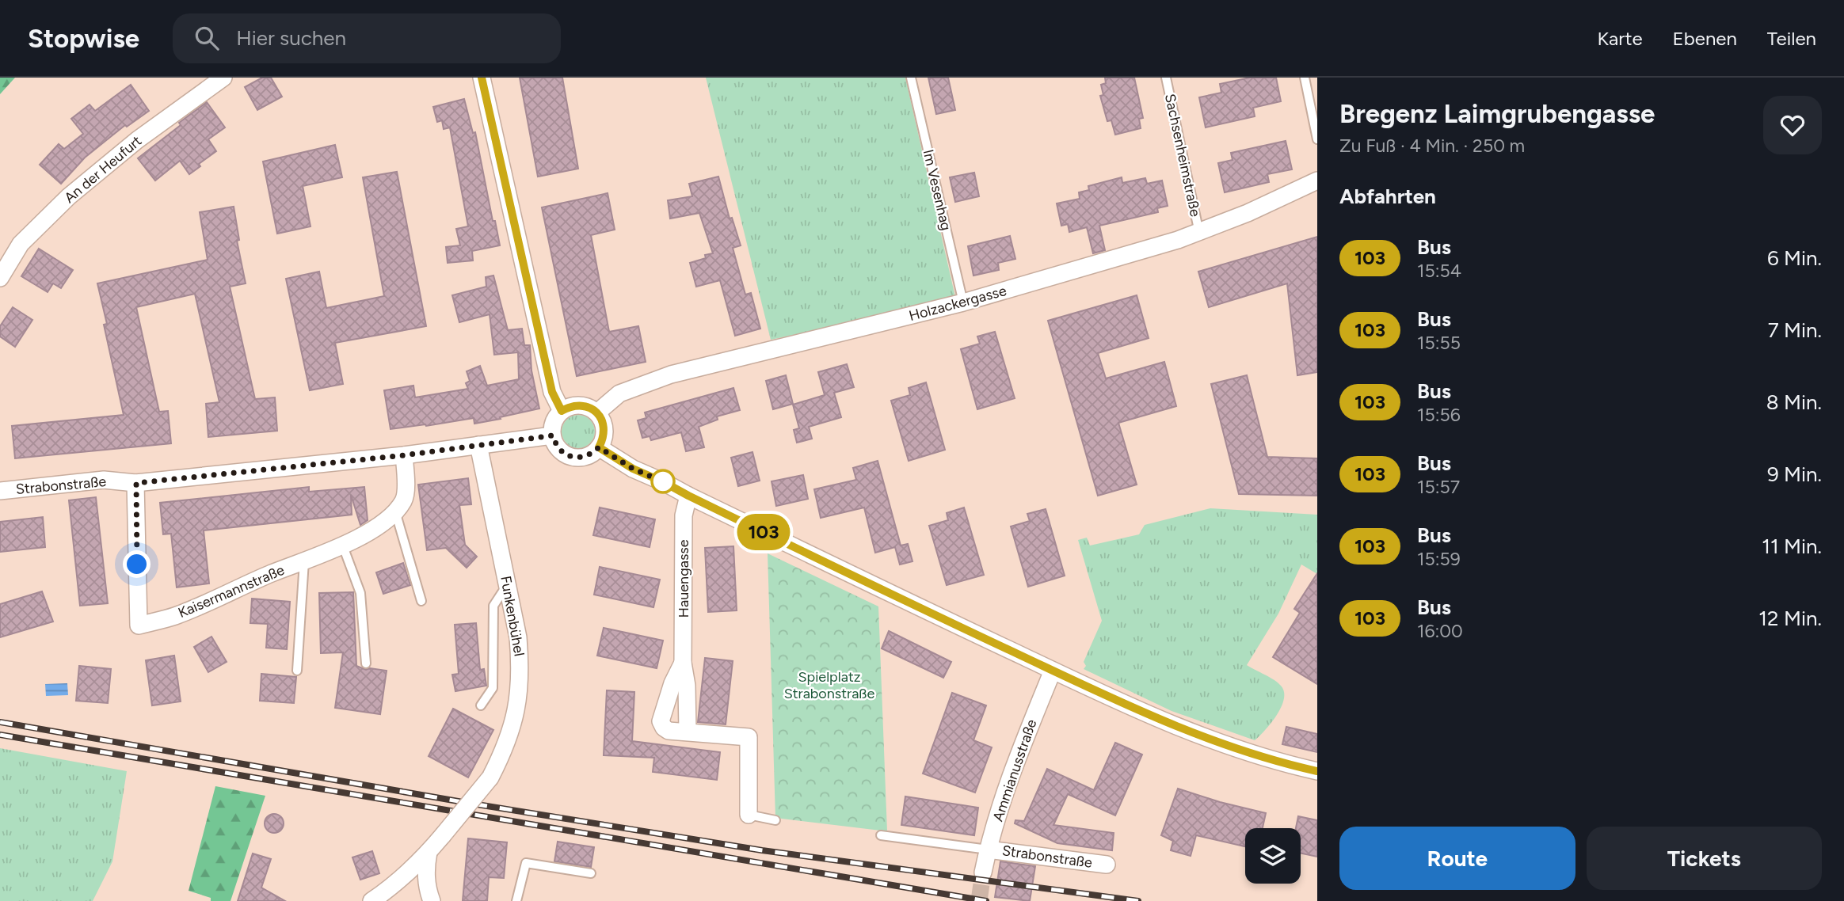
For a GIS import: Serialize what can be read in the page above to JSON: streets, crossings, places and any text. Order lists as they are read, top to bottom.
{
  "streets": {
    "street": [
      "An der Heufurt",
      "Holzackergasse",
      "Strabonstraße",
      "Hauengasse",
      "Kaisermannstraße",
      "Funkenbühel",
      "Ammianusstraße"
    ],
    "lane": ["Sachsenheimstraße", "Im Vesenhag"]
  },
  "crossings": [
    ["Sachsenheimstraße", "Holzackergasse"],
    ["Im Vesenhag", "Holzackergasse"],
    ["Holzackergasse", "Strabonstraße"],
    ["Strabonstraße", "Kaisermannstraße"],
    ["Strabonstraße", "Funkenbühel"],
    ["Strabonstraße", "Ammianusstraße"]
  ],
  "parks": ["Spielplatz Strabonstraße"],
  "lines": ["bus line 103"],
  "page": {
    "header": "Stopwise",
    "search": "Hier suchen",
    "nav": ["Karte", "Ebenen", "Teilen"],
    "on_map": "103",
    "heading": [
      ["Bregenz Laimgrubengasse", "Zu Fuß · 4 Min. · 250 m"],
      "Abfahrten"
    ],
    "list": [
      {
        "mark": "103",
        "name": "Bus",
        "note": "15:54",
        "value": "6 Min."
      },
      {
        "mark": "103",
        "name": "Bus",
        "note": "15:55",
        "value": "7 Min."
      },
      {
        "mark": "103",
        "name": "Bus",
        "note": "15:56",
        "value": "8 Min."
      },
      {
        "mark": "103",
        "name": "Bus",
        "note": "15:57",
        "value": "9 Min."
      },
      {
        "mark": "103",
        "name": "Bus",
        "note": "15:59",
        "value": "11 Min."
      },
      {
        "mark": "103",
        "name": "Bus",
        "note": "16:00",
        "value": "12 Min."
      }
    ],
    "buttons": ["Route", "Tickets"]
  }
}
